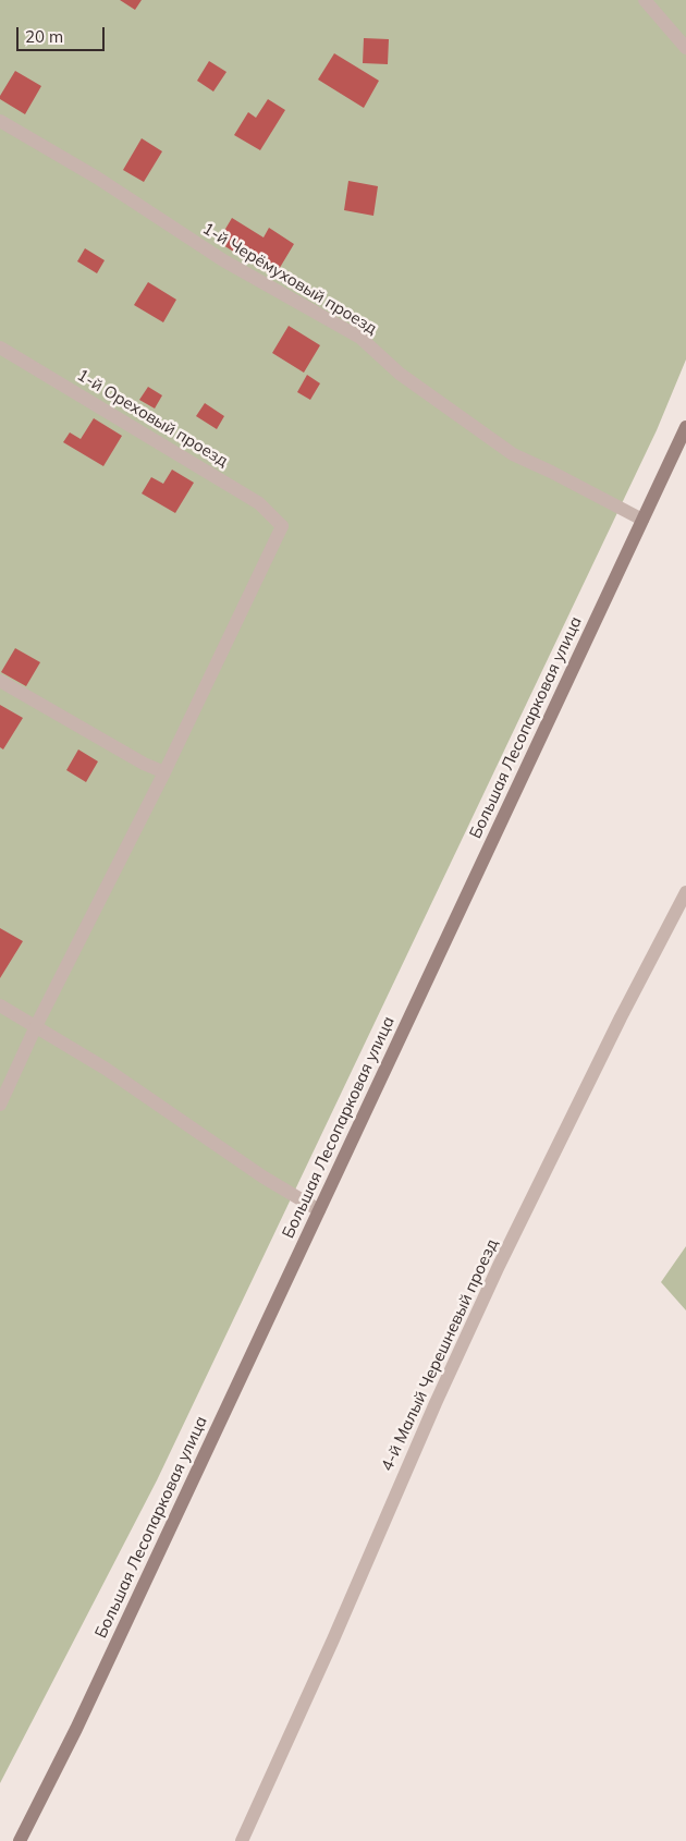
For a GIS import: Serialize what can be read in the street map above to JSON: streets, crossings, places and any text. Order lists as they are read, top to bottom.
{
  "streets": {
    "main road": ["Большая Лесопарковая улица"],
    "street": ["1-й Черёмуховый проезд", "1-й Ореховый проезд", "4-й Малый Черешневый проезд"]
  },
  "crossings": [
    ["1-й Черёмуховый проезд", "Большая Лесопарковая улица"]
  ],
  "scale_bar": "20 m"
}
